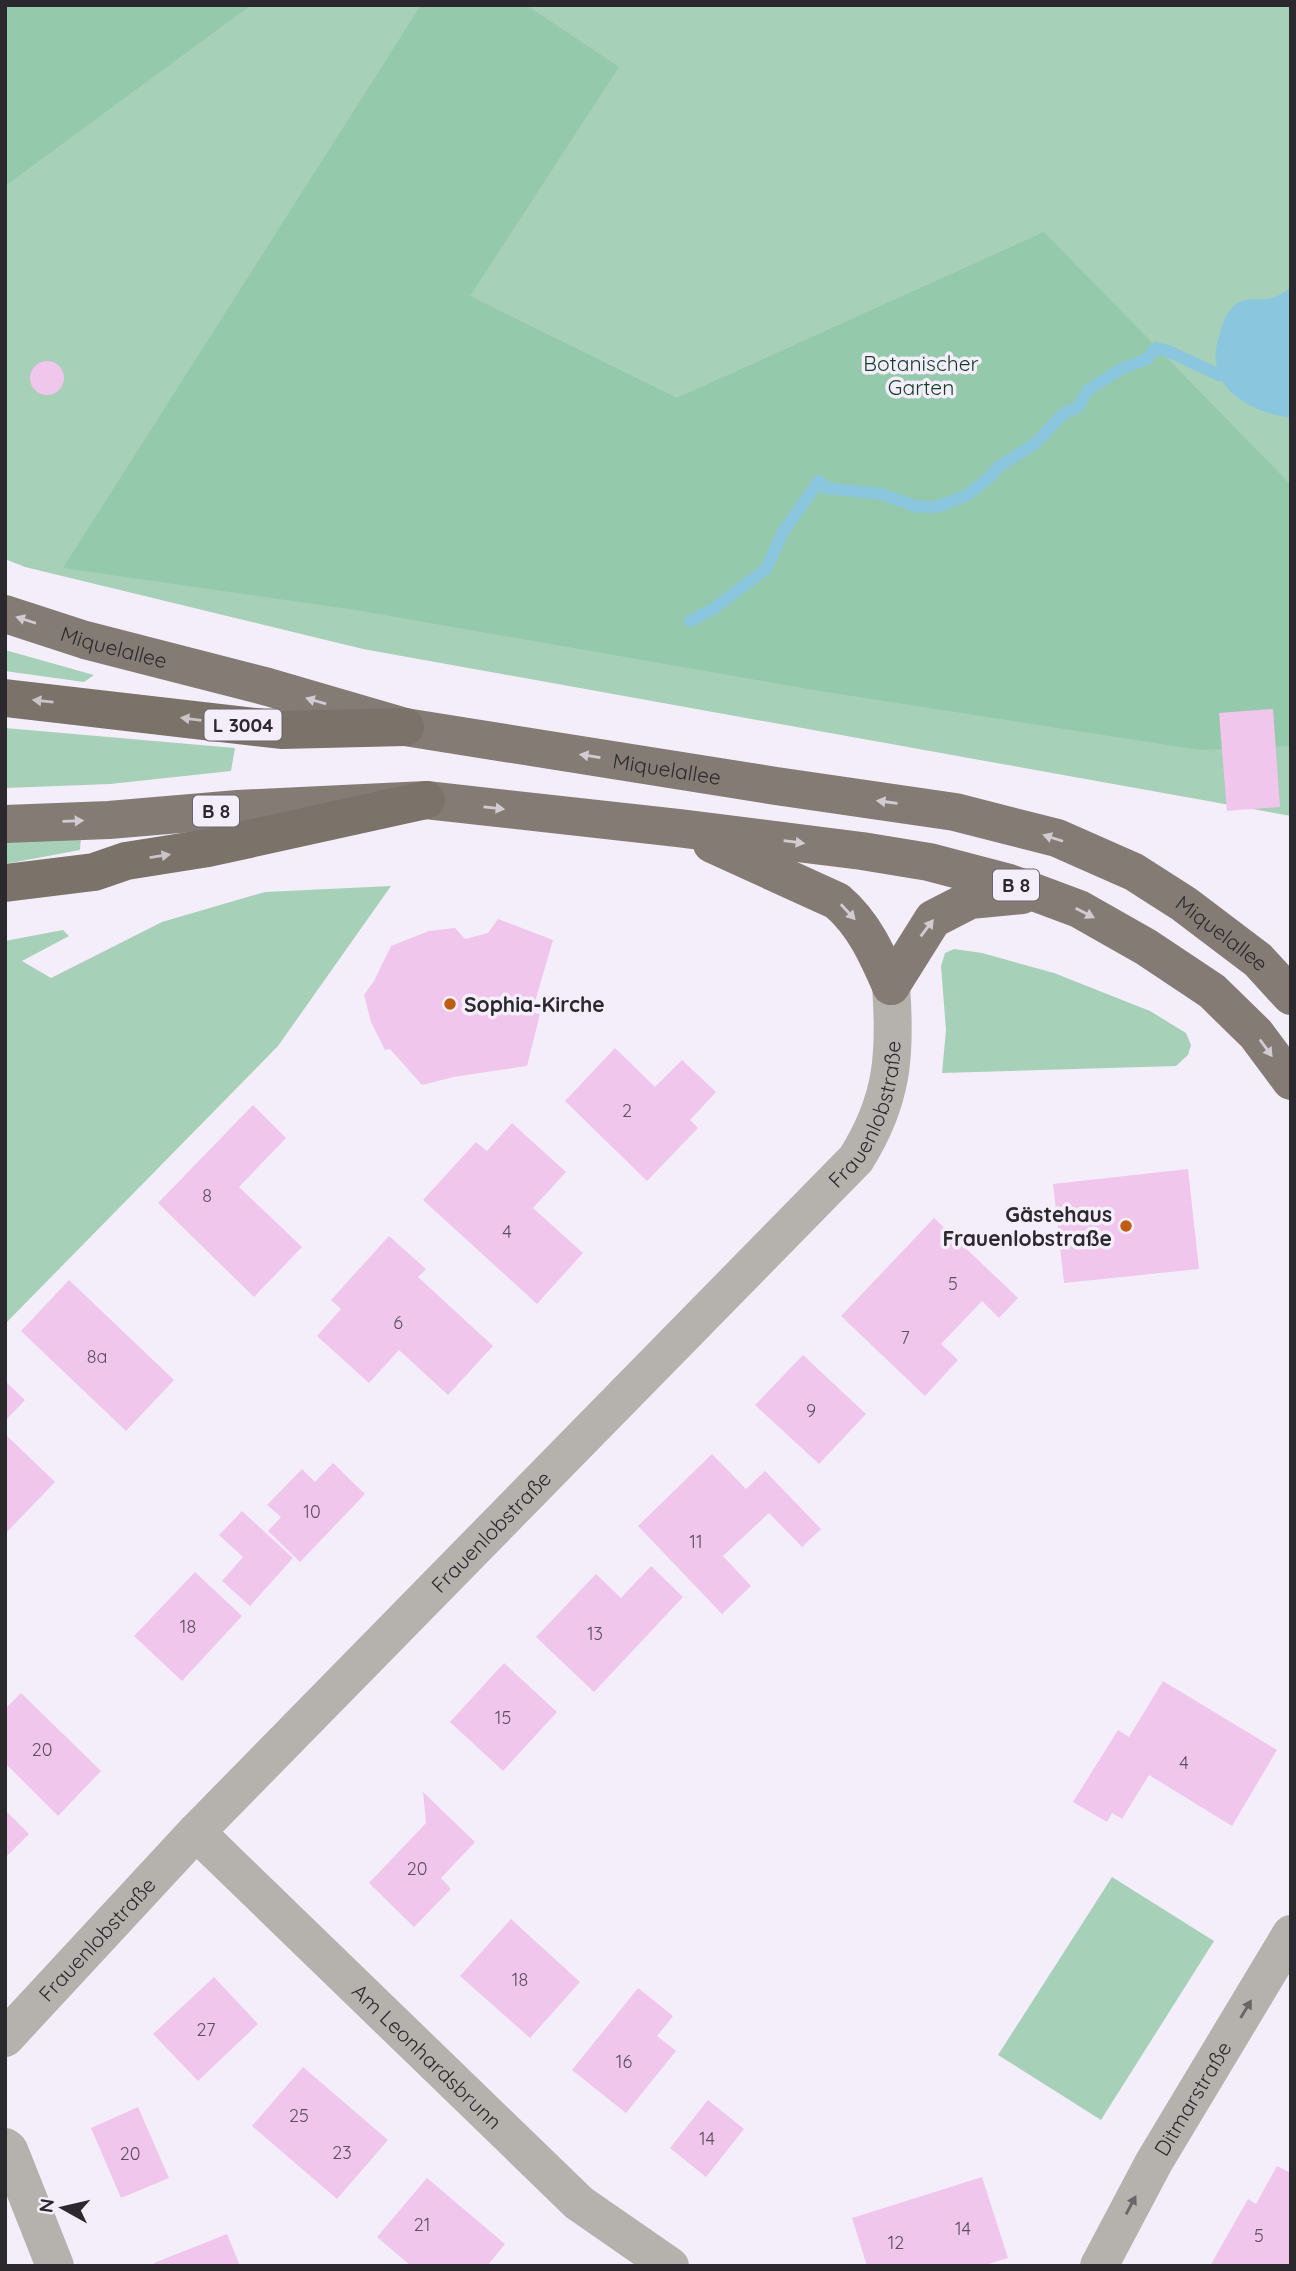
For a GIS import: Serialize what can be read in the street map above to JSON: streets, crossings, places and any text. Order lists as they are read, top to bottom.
{
  "streets": {
    "highway": ["L 3004"],
    "main road": ["Miquelallee", "B 8"],
    "street": ["Frauenlobstraße", "Am Leonhardsbrunn", "Ditmarstraße"]
  },
  "crossings": [
    ["Miquelallee", "L 3004"],
    ["Frauenlobstraße", "Am Leonhardsbrunn"]
  ],
  "one_way": ["Ditmarstraße"],
  "parks": ["Botanischer Garten"],
  "places": ["Sophia-Kirche", "Gästehaus Frauenlobstraße"],
  "house_numbers": [
    "2",
    "8",
    "4",
    "5",
    "6",
    "7",
    "8a",
    "9",
    "10",
    "11",
    "18",
    "13",
    "15",
    "20",
    "4",
    "20",
    "18",
    "27",
    "16",
    "25",
    "14",
    "23",
    "20",
    "21",
    "14",
    "5",
    "12"
  ],
  "north": "left"
}
